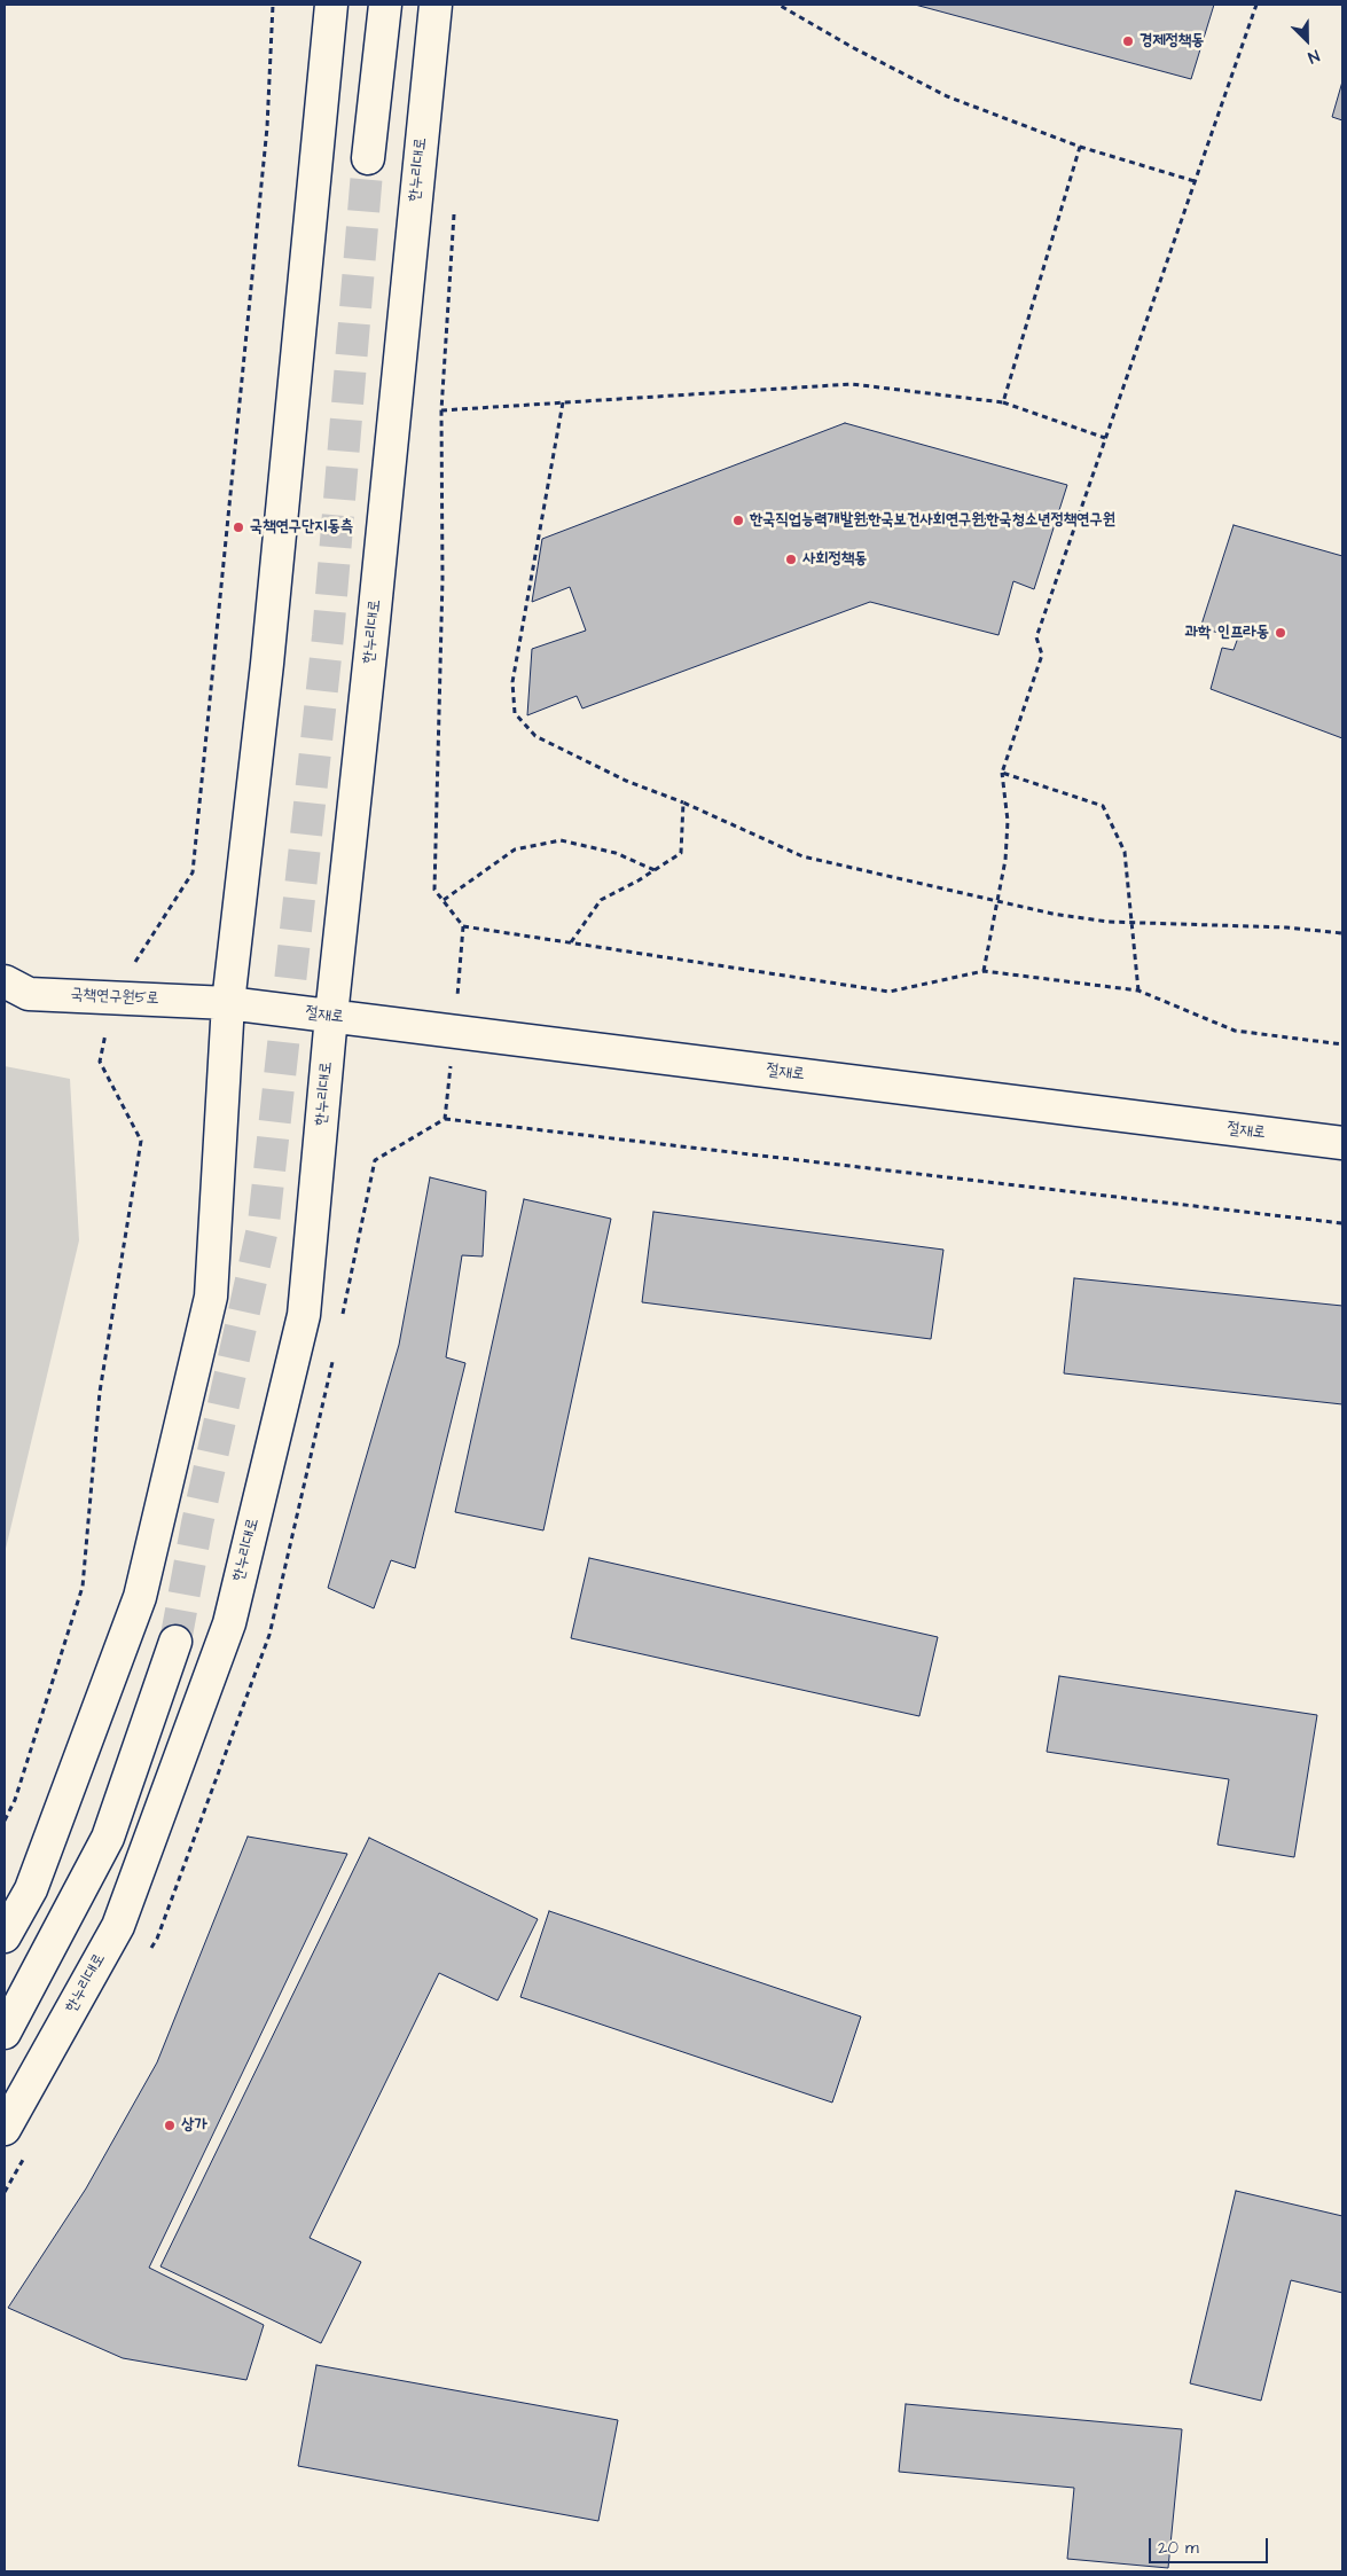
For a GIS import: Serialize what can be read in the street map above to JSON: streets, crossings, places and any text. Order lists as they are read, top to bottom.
{
  "streets": {
    "street": ["한누리대로", "국책연구원5로", "절재로"]
  },
  "crossings": [
    ["한누리대로", "절재로"],
    ["국책연구원5로", "절재로"]
  ],
  "places": [
    "경제정책동",
    "한국직업능력개발원;한국보건사회연구원;한국청소년정책연구원",
    "국책연구단지동측",
    "사회정책동",
    "과학 인프라동",
    "상가"
  ],
  "scale_bar": "20 m",
  "north": "bottom right"
}
